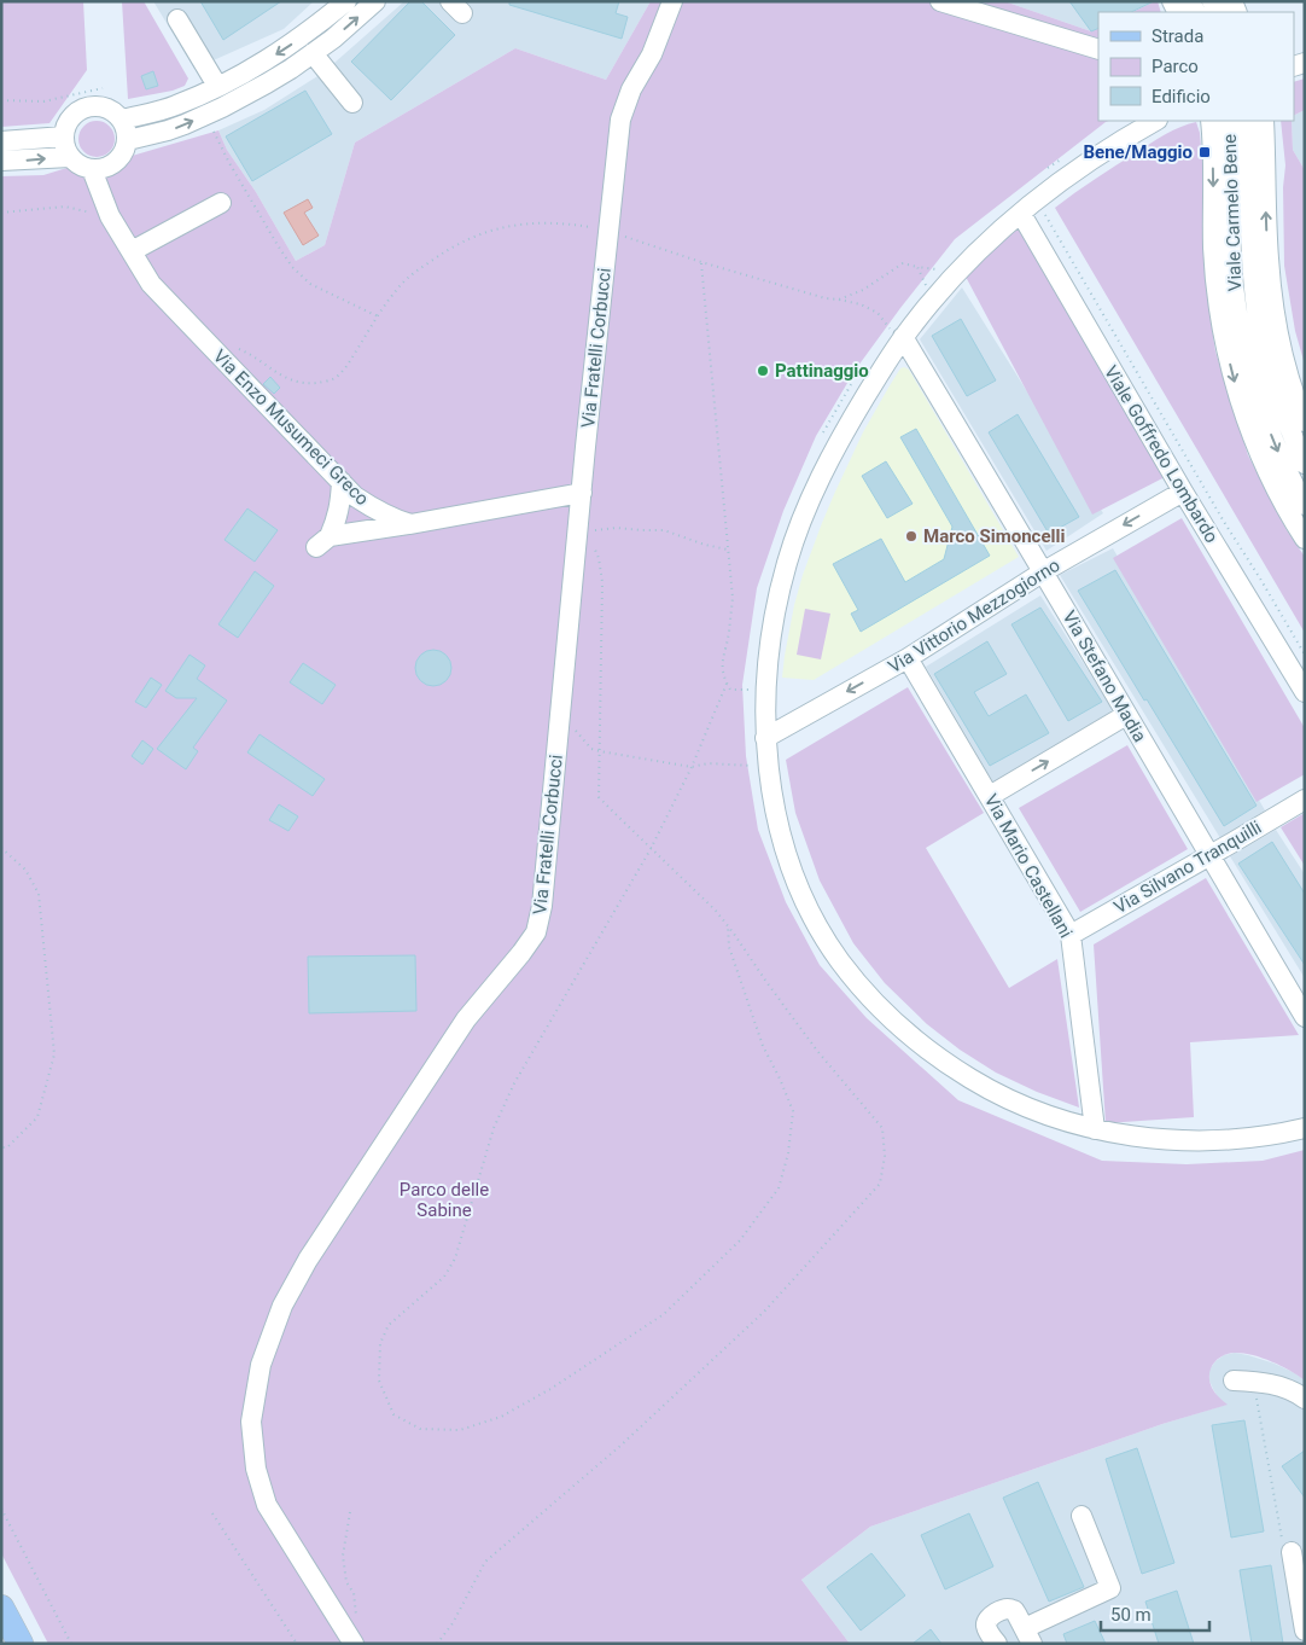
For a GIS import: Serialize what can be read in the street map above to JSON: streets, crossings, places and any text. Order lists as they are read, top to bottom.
{
  "streets": {
    "street": [
      "Viale Carmelo Bene",
      "Via Fratelli Corbucci",
      "Via Enzo Musumeci Greco",
      "Viale Goffredo Lombardo",
      "Via Vittorio Mezzogiorno",
      "Via Stefano Madia",
      "Via Mario Castellani",
      "Via Silvano Tranquilli"
    ]
  },
  "crossings": [
    ["Viale Goffredo Lombardo", "Via Vittorio Mezzogiorno"],
    ["Via Vittorio Mezzogiorno", "Via Stefano Madia"],
    ["Via Vittorio Mezzogiorno", "Via Mario Castellani"],
    ["Via Stefano Madia", "Via Silvano Tranquilli"],
    ["Via Mario Castellani", "Via Silvano Tranquilli"]
  ],
  "one_way": ["Via Vittorio Mezzogiorno"],
  "parks": ["Parco delle Sabine"],
  "places": {
    "transit": ["Bene/Maggio"],
    "other": ["Pattinaggio", "Marco Simoncelli"]
  },
  "legend": ["Strada", "Parco", "Edificio"],
  "scale_bar": "50 m"
}
